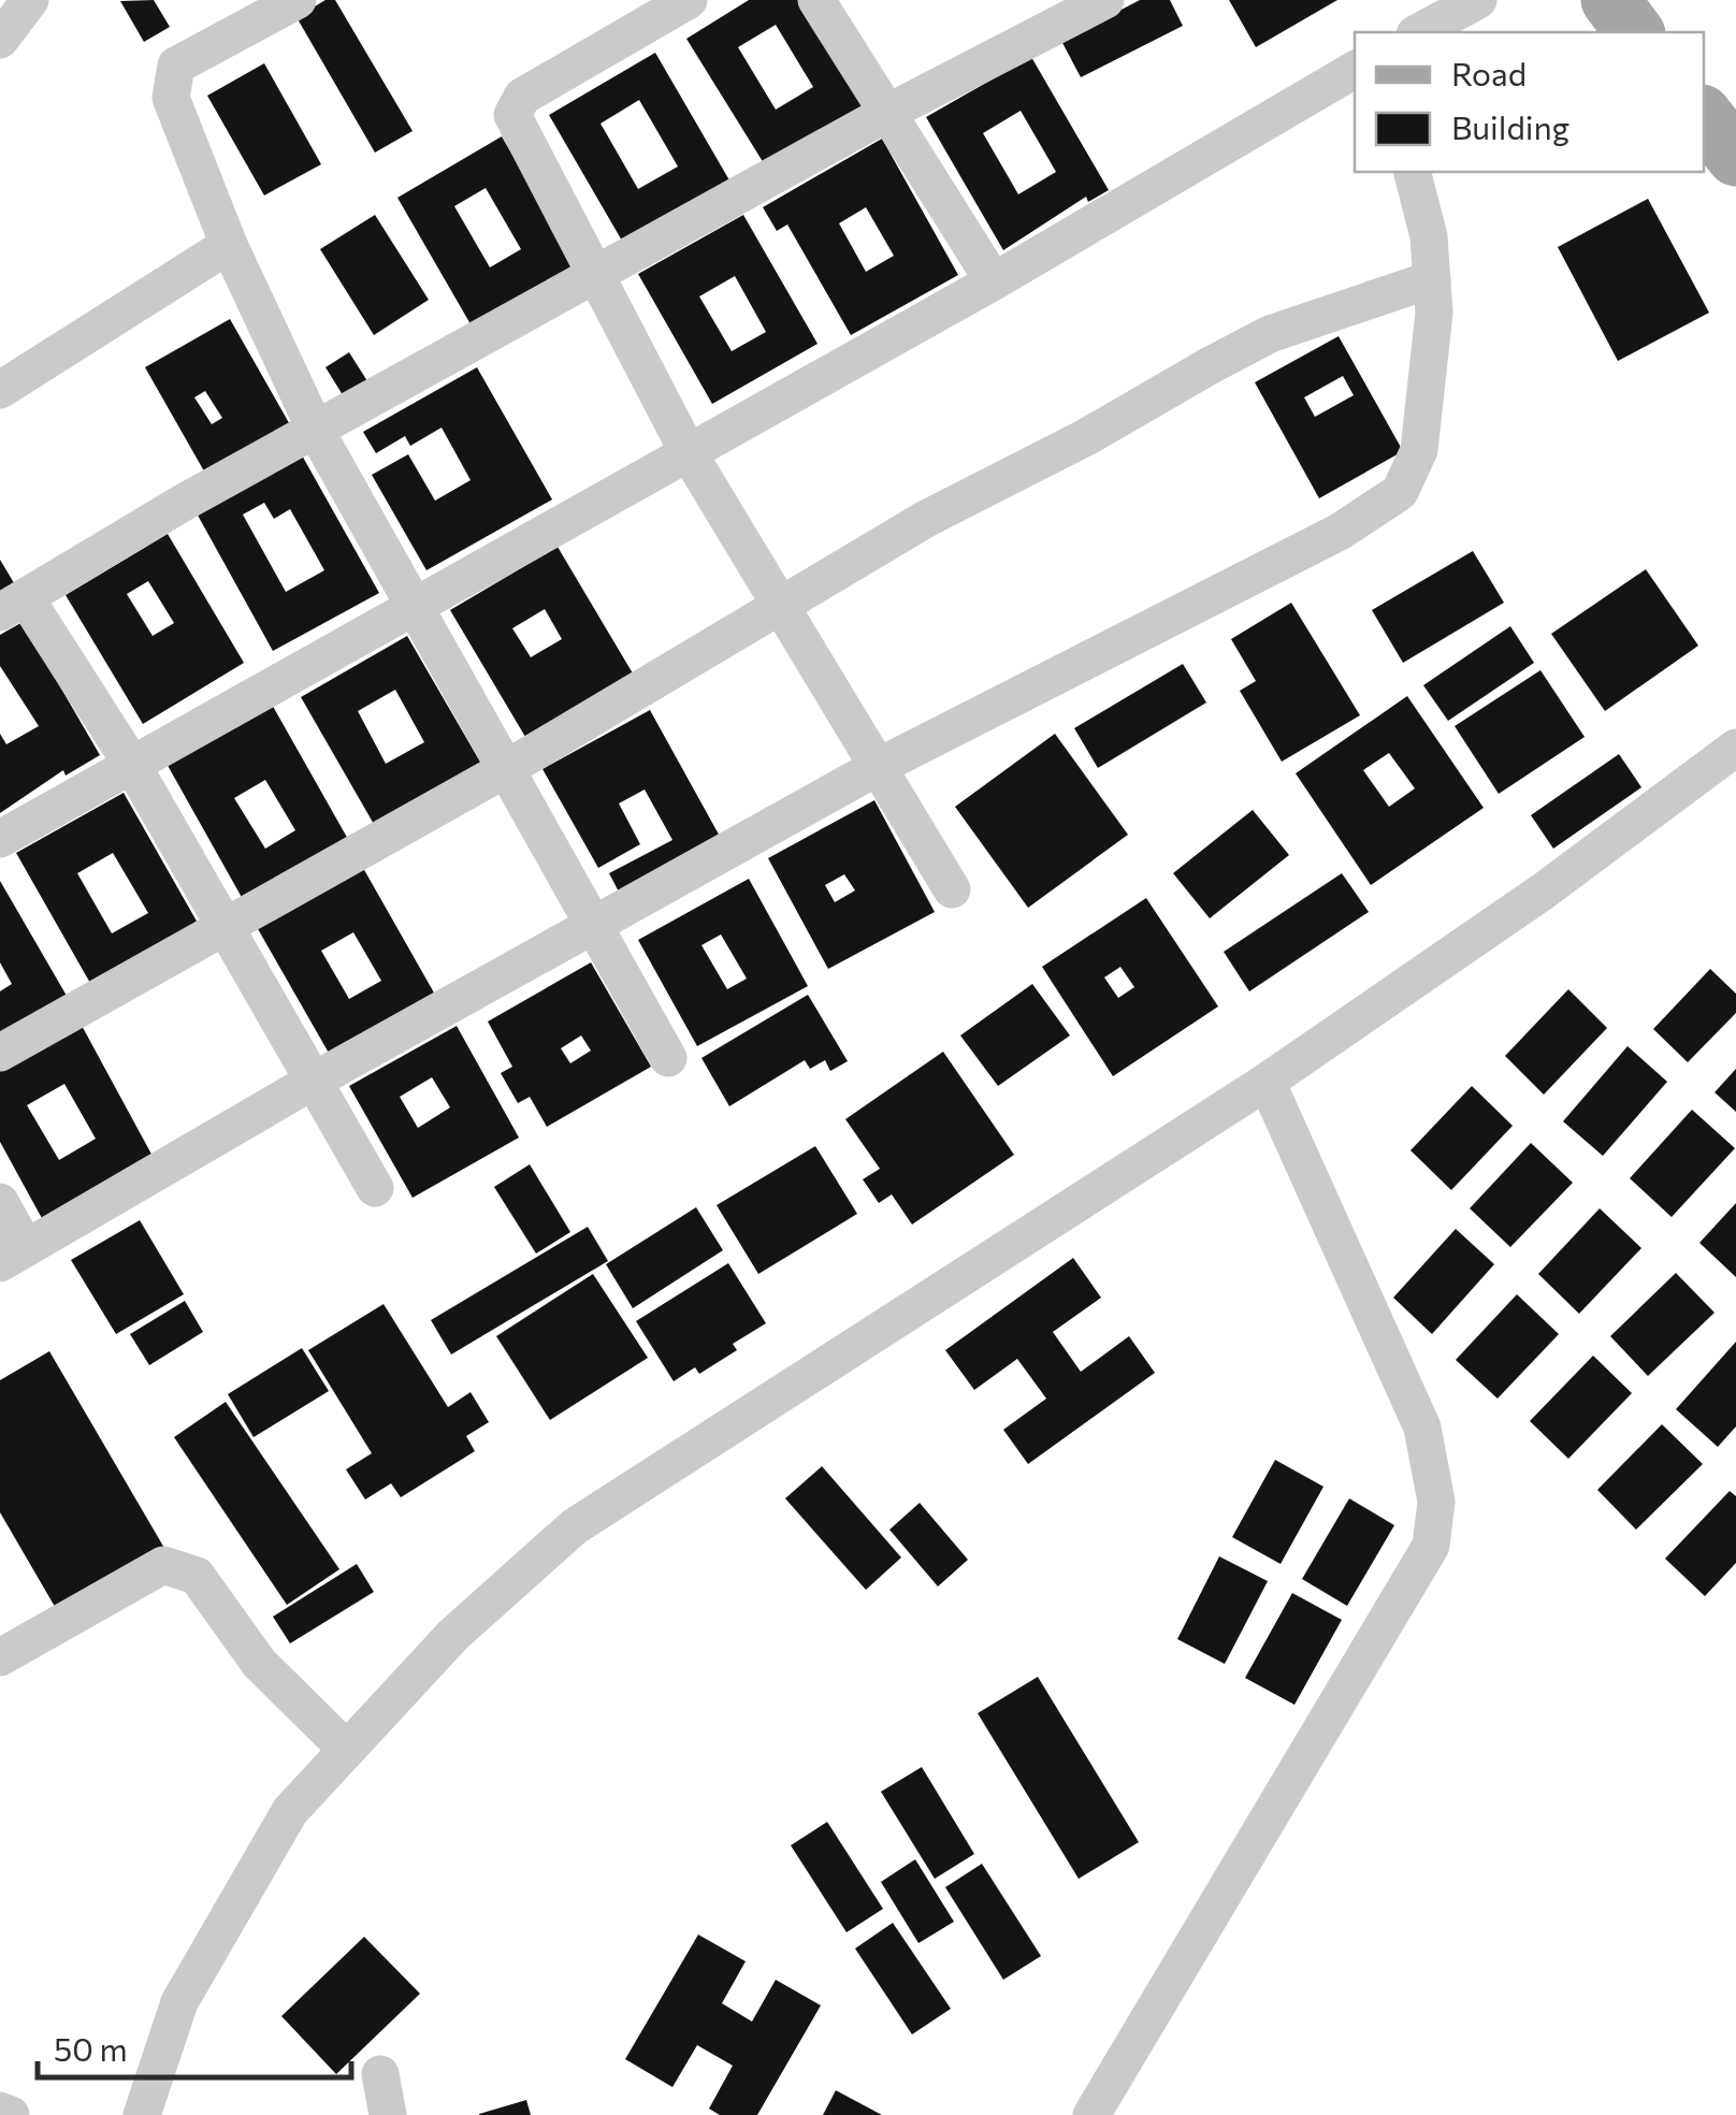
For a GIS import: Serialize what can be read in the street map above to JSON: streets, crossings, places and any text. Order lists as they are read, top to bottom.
{
  "legend": ["Road", "Building"],
  "scale_bar": "50 m"
}
